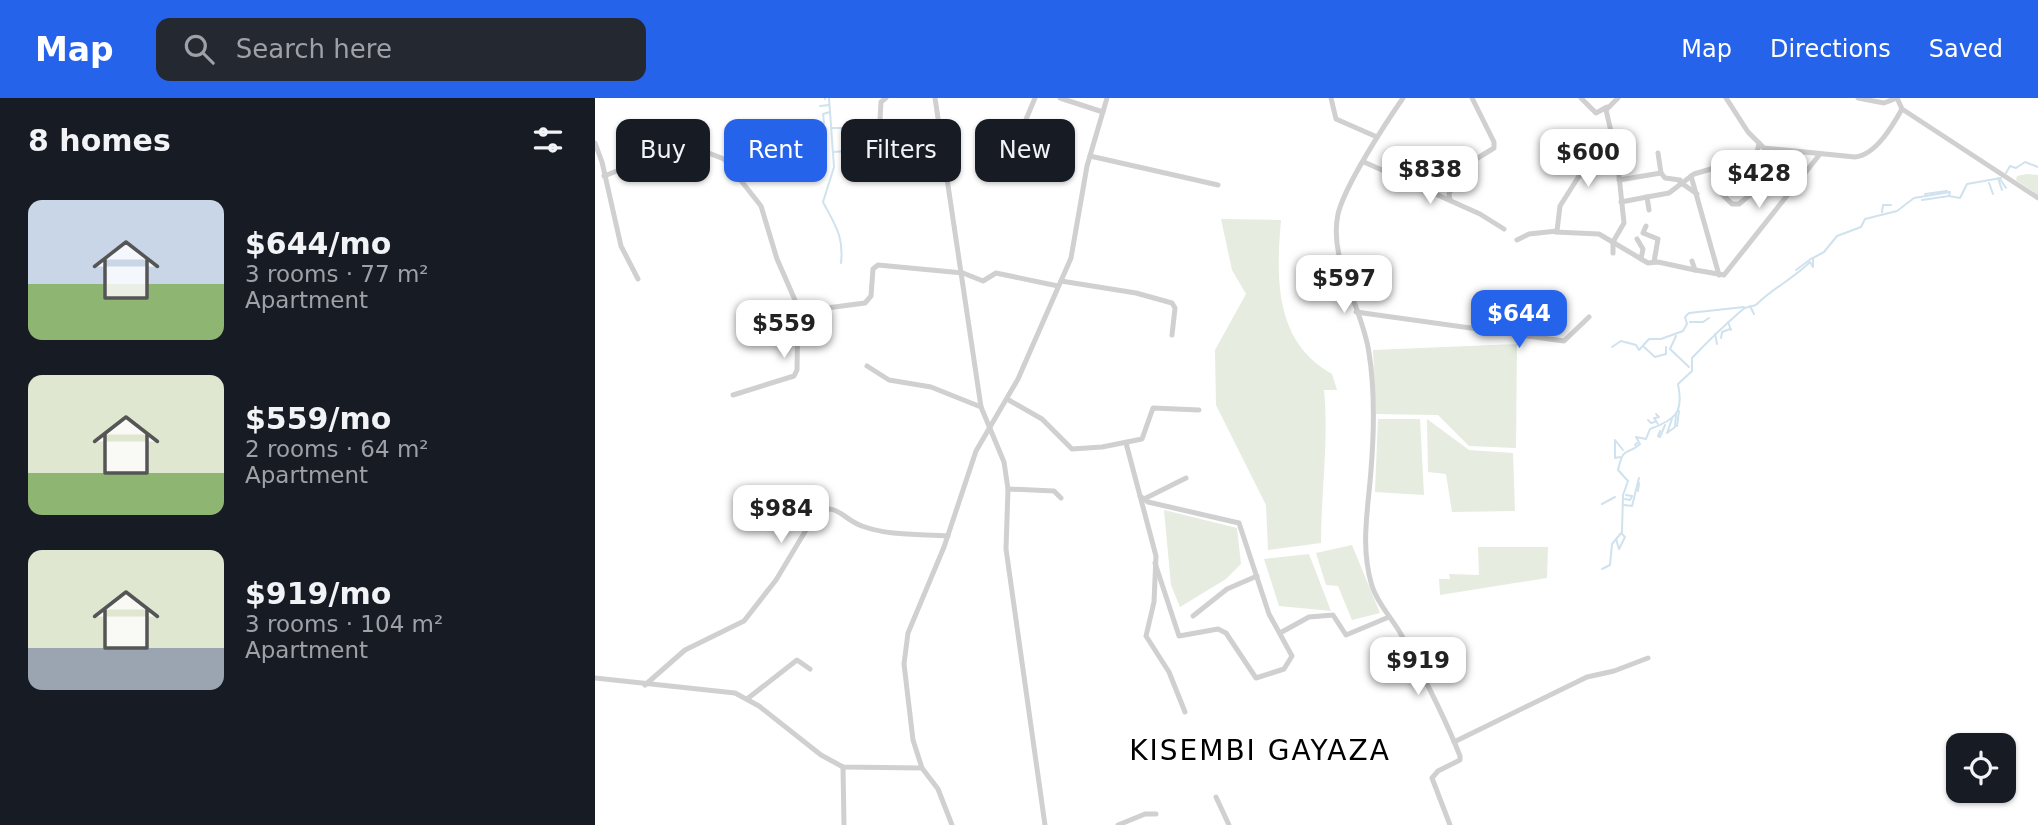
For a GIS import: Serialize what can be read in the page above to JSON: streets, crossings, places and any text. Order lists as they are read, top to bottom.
{
  "districts": ["KISEMBI GAYAZA"],
  "page": {
    "header": "Map",
    "search": "Search here",
    "nav": ["Map", "Directions", "Saved"],
    "heading": "8 homes",
    "chip": [
      "Buy",
      "Rent",
      "Filters",
      "New"
    ],
    "price": [
      "$600",
      "$838",
      "$428",
      "$597",
      "$644",
      "$559",
      "$984",
      "$919"
    ],
    "list": [
      {
        "name": "$644/mo",
        "note": "3 rooms · 77 m² · Apartment"
      },
      {
        "name": "$559/mo",
        "note": "2 rooms · 64 m² · Apartment"
      },
      {
        "name": "$919/mo",
        "note": "3 rooms · 104 m² · Apartment"
      }
    ]
  }
}
